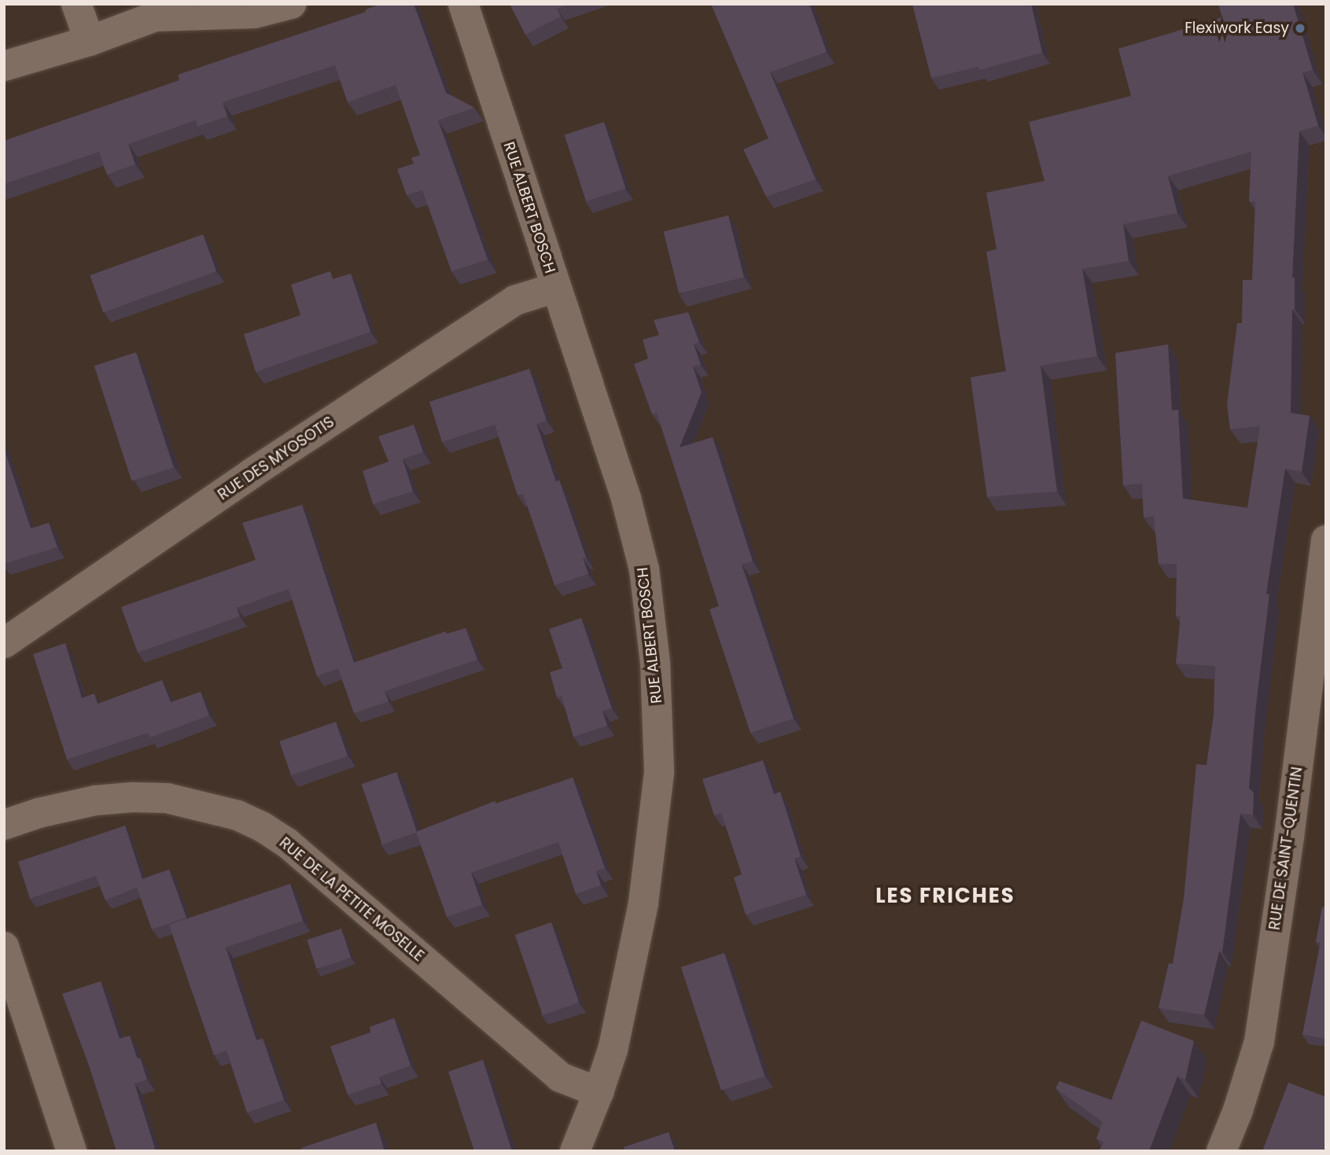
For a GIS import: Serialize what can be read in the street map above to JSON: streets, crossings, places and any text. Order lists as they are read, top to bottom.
{
  "streets": {
    "street": [
      "RUE ALBERT BOSCH",
      "RUE DES MYOSOTIS",
      "RUE DE SAINT-QUENTIN",
      "RUE DE LA PETITE MOSELLE"
    ]
  },
  "crossings": [
    ["RUE ALBERT BOSCH", "RUE DES MYOSOTIS"],
    ["RUE ALBERT BOSCH", "RUE DE LA PETITE MOSELLE"]
  ],
  "districts": ["LES FRICHES"],
  "places": ["Flexiwork Easy"]
}
